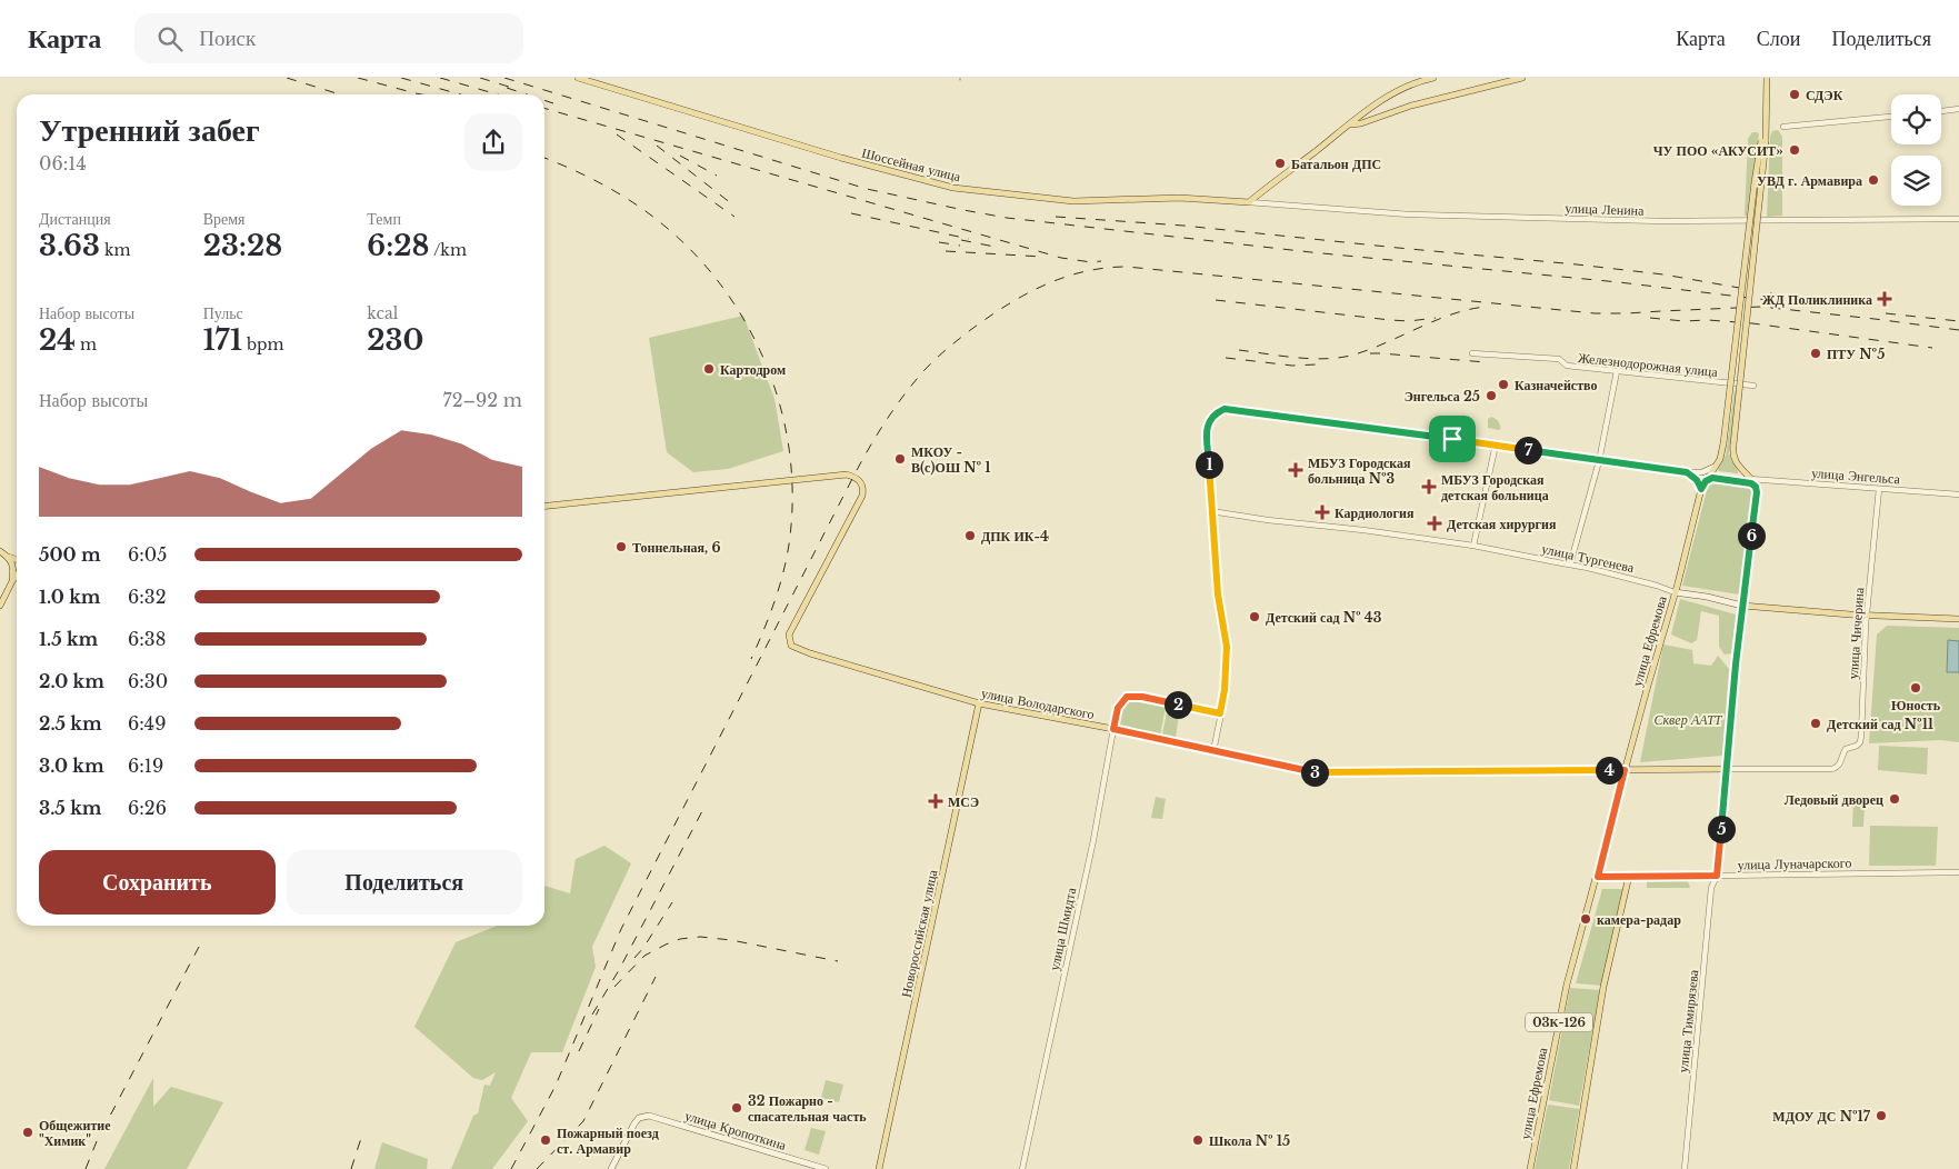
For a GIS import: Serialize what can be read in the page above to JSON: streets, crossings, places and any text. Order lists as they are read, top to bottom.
{
  "streets": {
    "main road": [
      "Шоссейная улица",
      "улица Тургенева",
      "улица Ефремова",
      "улица Володарского",
      "улица Луначарского",
      "улица Шмидта",
      "Новороссийская улица",
      "03К-126",
      "улица Кропоткина"
    ],
    "street": [
      "улица Ленина",
      "Железнодорожная улица",
      "улица Энгельса",
      "улица Чичерина",
      "улица Тимирязева"
    ]
  },
  "crossings": [
    ["Шоссейная улица", "улица Ленина"],
    ["улица Энгельса", "улица Чичерина"],
    ["улица Энгельса", "улица Ефремова"],
    ["улица Тургенева", "улица Чичерина"],
    ["улица Тургенева", "улица Ефремова"],
    ["улица Чичерина", "улица Володарского"],
    ["улица Ефремова", "улица Володарского"],
    ["улица Ефремова", "улица Луначарского"],
    ["улица Володарского", "улица Шмидта"],
    ["улица Володарского", "Новороссийская улица"],
    ["улица Луначарского", "улица Тимирязева"],
    ["улица Луначарского", "03К-126"]
  ],
  "parks": ["Сквер ААТТ"],
  "places": {
    "other": [
      "СДЭК",
      "ЧУ ПОО «АКУСИТ»",
      "Батальон ДПС",
      "УВД г. Армавира",
      "ПТУ №5",
      "Картодром",
      "Казначейство",
      "Энгельса 25",
      "МКОУ - В(с)ОШ № 1",
      "ДПК ИК-4",
      "Тоннельная, 6",
      "Детский сад № 43",
      "Юность",
      "Детский сад №11",
      "Ледовый дворец",
      "камера-радар",
      "32 Пожарно - спасательная часть",
      "МДОУ ДС №17",
      "Общежитие \"Химик\"",
      "Пожарный поезд ст. Армавир",
      "Школа № 15"
    ],
    "health": [
      "ЖД Поликлиника",
      "МБУЗ Городская больница №3",
      "МБУЗ Городская детская больница",
      "Кардиология",
      "Детская хирургия",
      "МСЭ"
    ]
  },
  "page": {
    "header": "Карта",
    "search": "Поиск",
    "nav": ["Карта", "Слои", "Поделиться"],
    "heading": ["Утренний забег", "06:14"],
    "stats": [
      ["Дистанция", "3.63 km"],
      ["Время", "23:28"],
      ["Темп", "6:28 /km"],
      ["Набор высоты", "24 m"],
      ["Пульс", "171 bpm"],
      ["kcal", "230"]
    ],
    "chart": ["Набор высоты", "72–92 m"],
    "pins": [
      "7",
      "1",
      "6",
      "2",
      "4",
      "3",
      "5"
    ],
    "list": [
      {
        "name": "500 m",
        "note": "6:05"
      },
      {
        "name": "1.0 km",
        "note": "6:32"
      },
      {
        "name": "1.5 km",
        "note": "6:38"
      },
      {
        "name": "2.0 km",
        "note": "6:30"
      },
      {
        "name": "2.5 km",
        "note": "6:49"
      },
      {
        "name": "3.0 km",
        "note": "6:19"
      },
      {
        "name": "3.5 km",
        "note": "6:26"
      }
    ],
    "buttons": ["Сохранить", "Поделиться"]
  }
}
